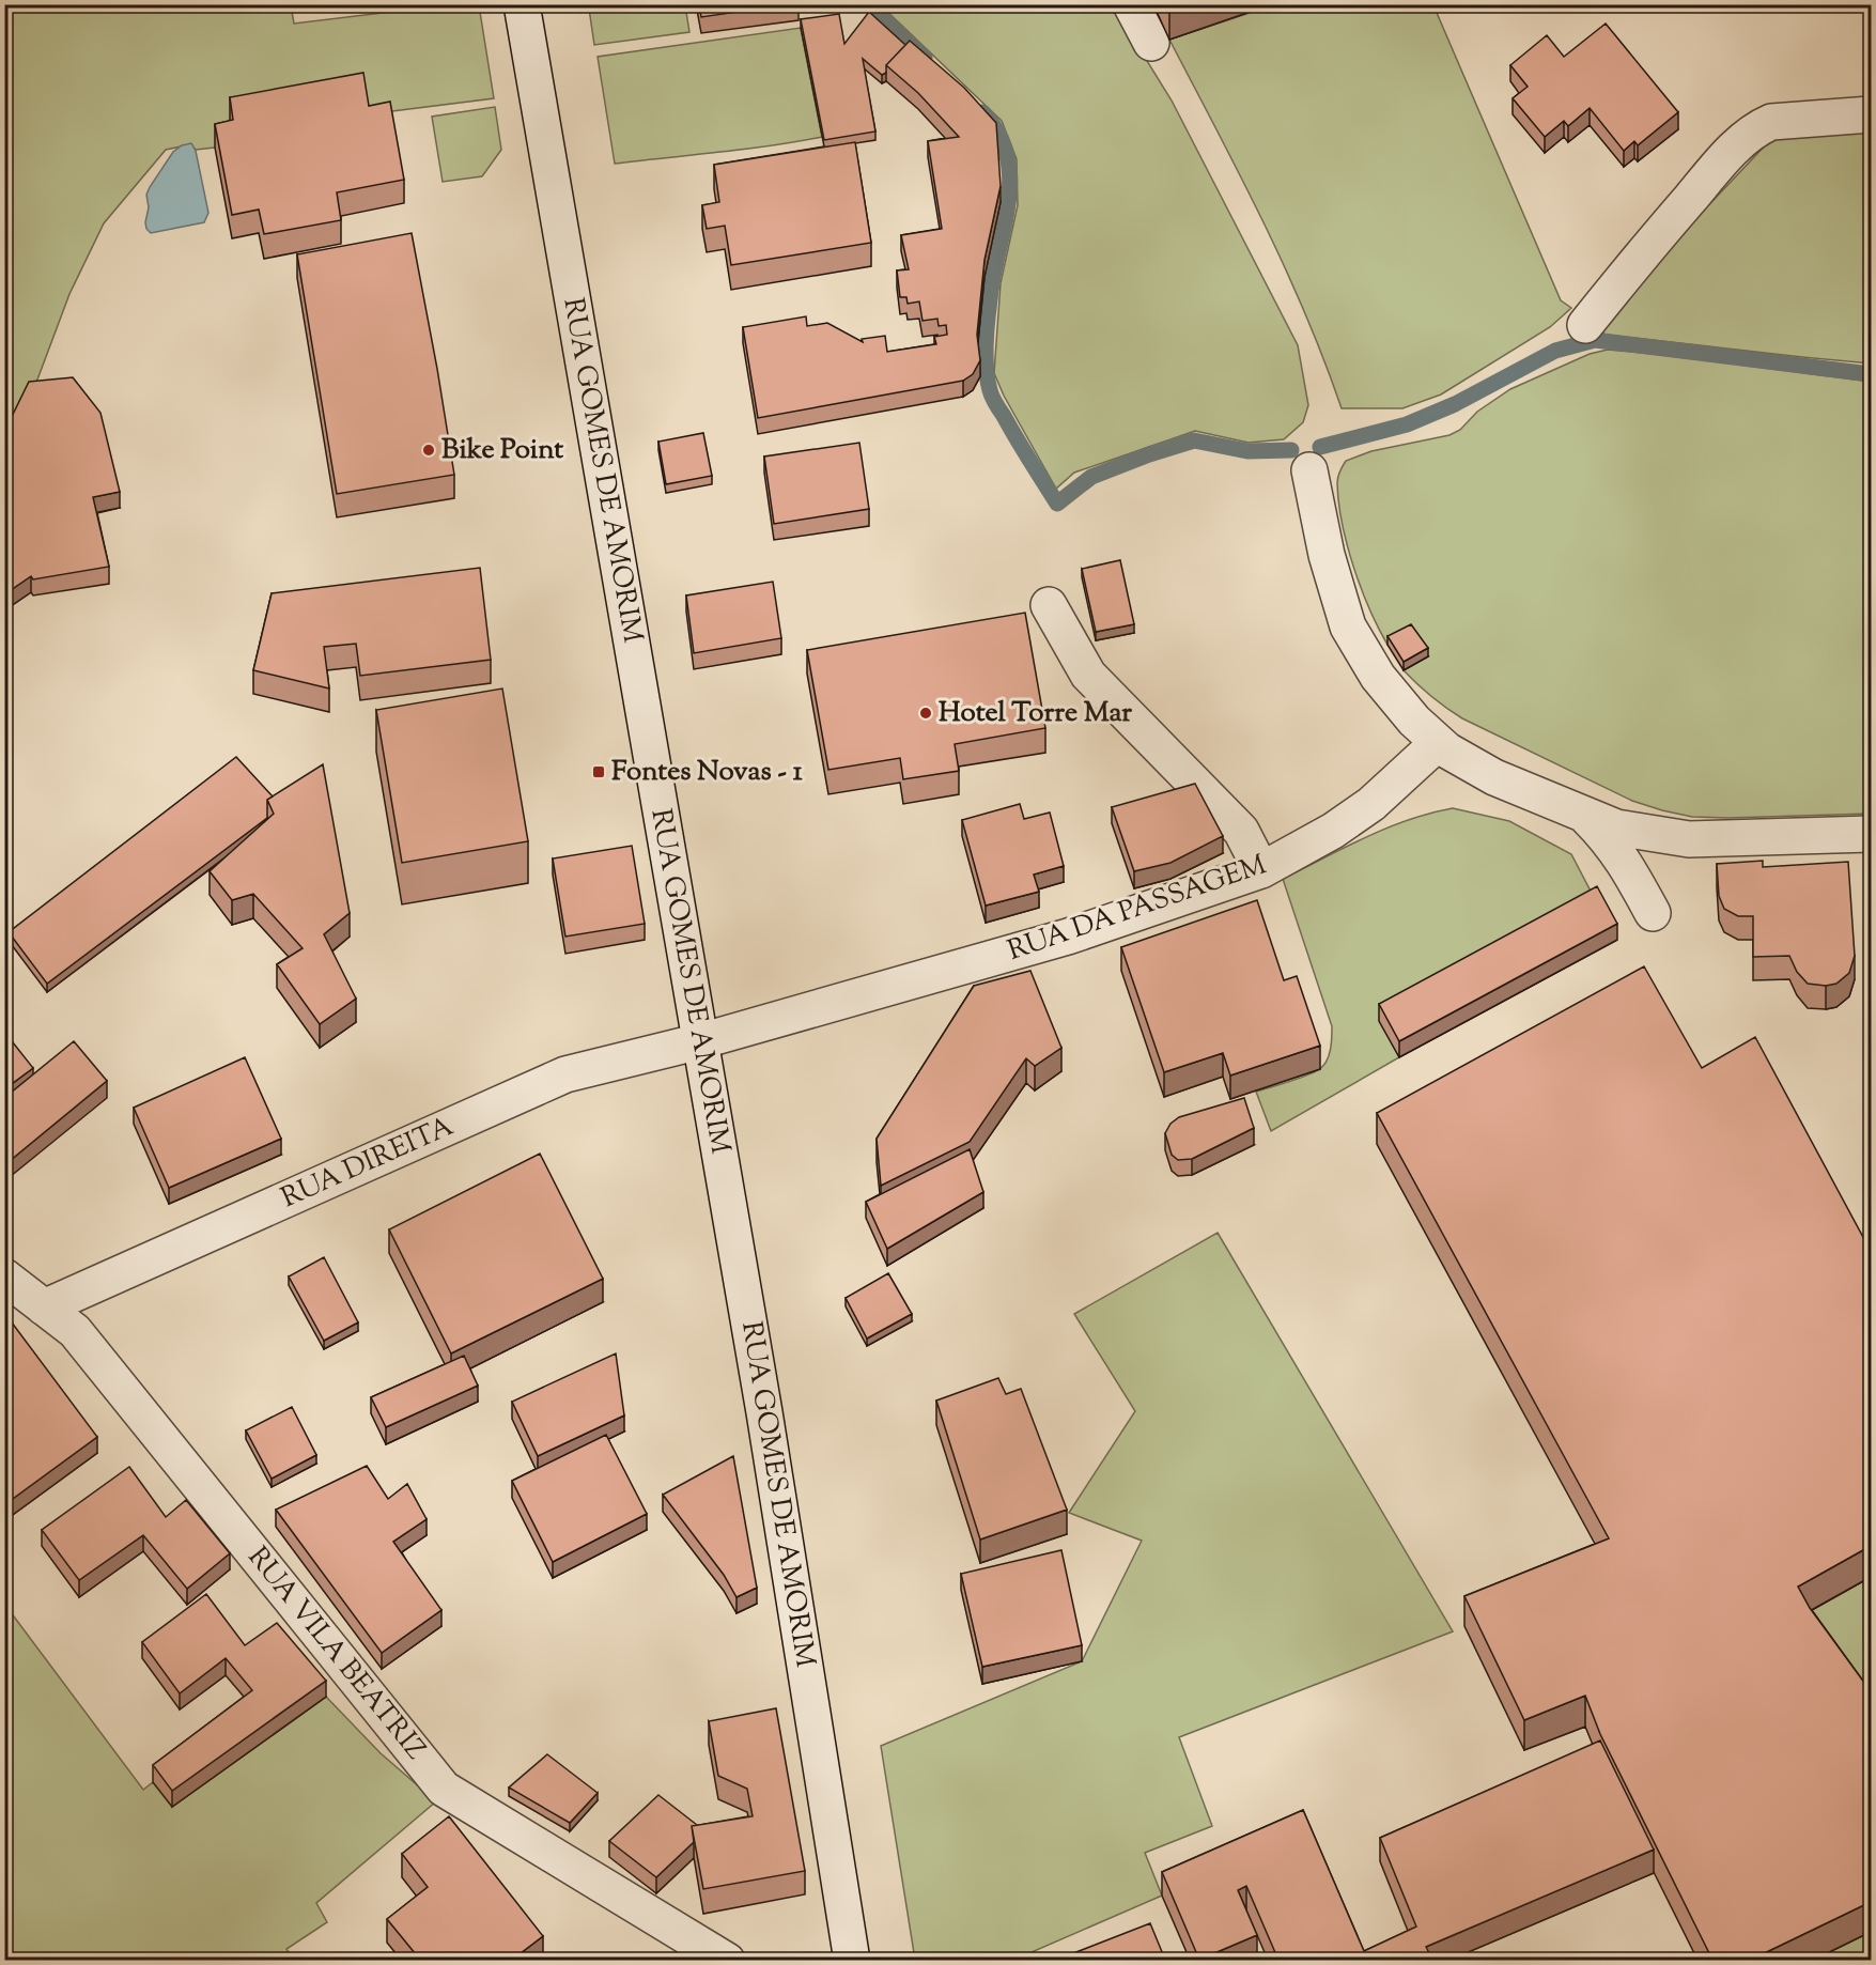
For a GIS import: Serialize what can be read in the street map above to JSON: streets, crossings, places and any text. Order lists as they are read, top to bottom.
{
  "streets": {
    "street": [
      "RUA GOMES DE AMORIM",
      "RUA DA PASSAGEM",
      "RUA DIREITA",
      "RUA VILA BEATRIZ"
    ]
  },
  "crossings": [
    ["RUA GOMES DE AMORIM", "RUA DA PASSAGEM"],
    ["RUA GOMES DE AMORIM", "RUA DIREITA"],
    ["RUA DA PASSAGEM", "RUA DIREITA"],
    ["RUA DIREITA", "RUA VILA BEATRIZ"]
  ],
  "places": {
    "other": ["Bike Point", "Hotel Torre Mar"],
    "transit": ["Fontes Novas - 1"]
  }
}
